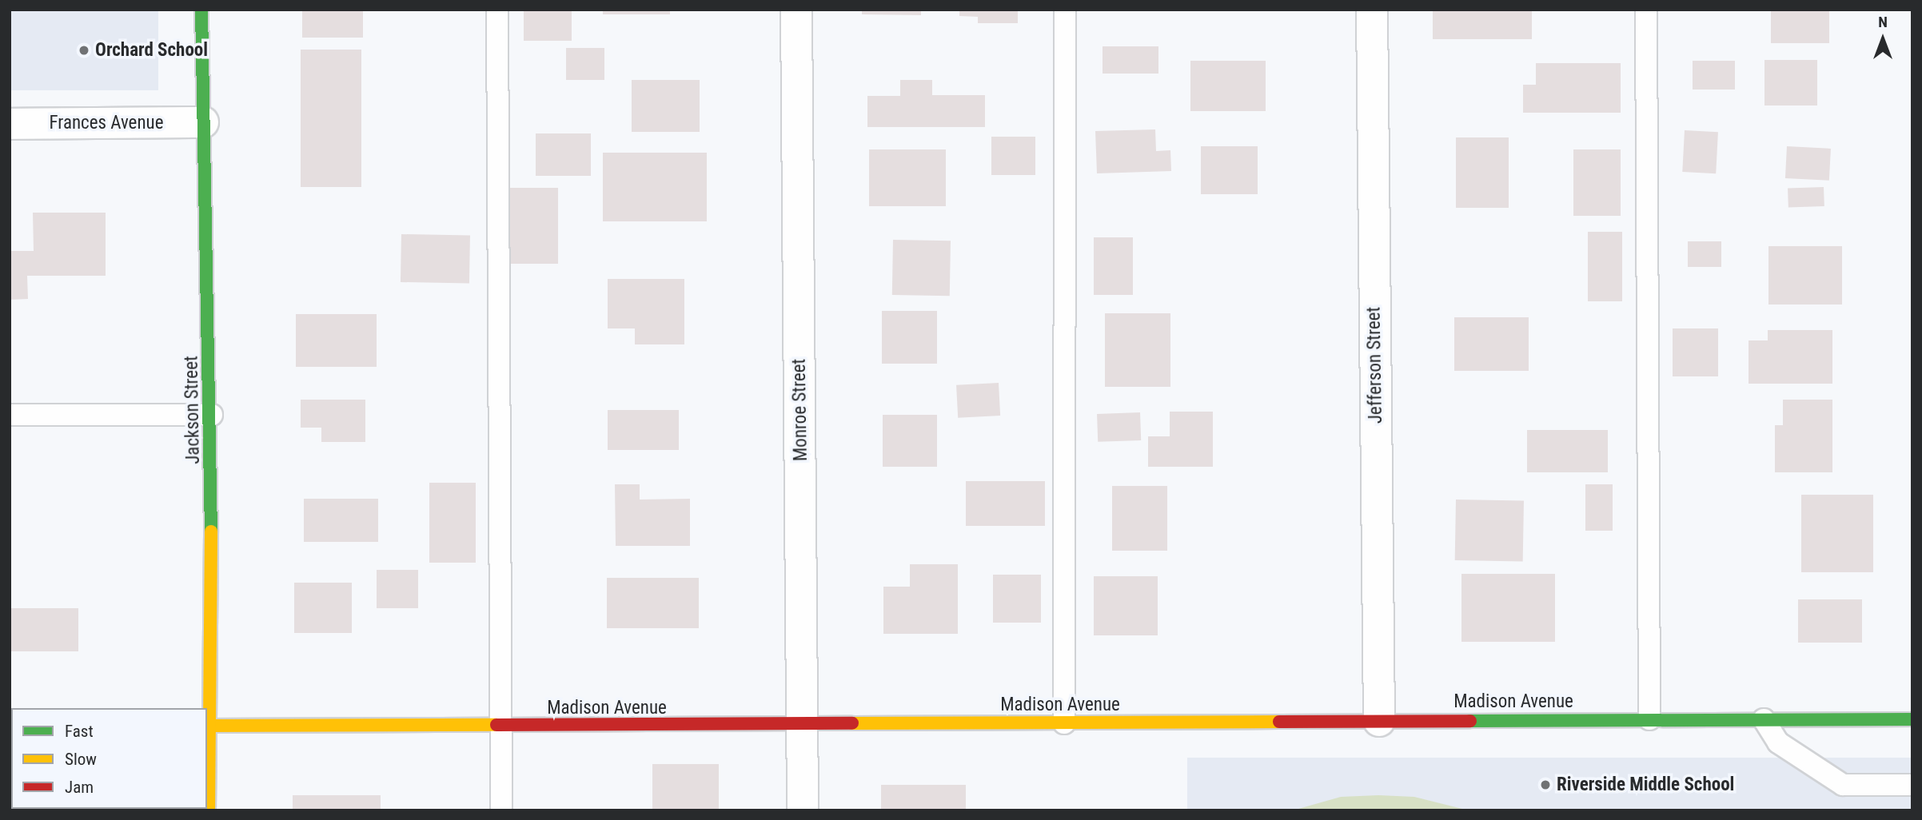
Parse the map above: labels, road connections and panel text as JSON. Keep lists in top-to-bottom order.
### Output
{
  "streets": {
    "street": [
      "Frances Avenue",
      "Jefferson Street",
      "Jackson Street",
      "Monroe Street",
      "Madison Avenue"
    ]
  },
  "crossings": [
    ["Frances Avenue", "Jackson Street"],
    ["Jefferson Street", "Madison Avenue"],
    ["Jackson Street", "Madison Avenue"],
    ["Monroe Street", "Madison Avenue"]
  ],
  "places": ["Orchard School", "Riverside Middle School"],
  "legend": ["Fast", "Slow", "Jam"],
  "north": "top"
}
